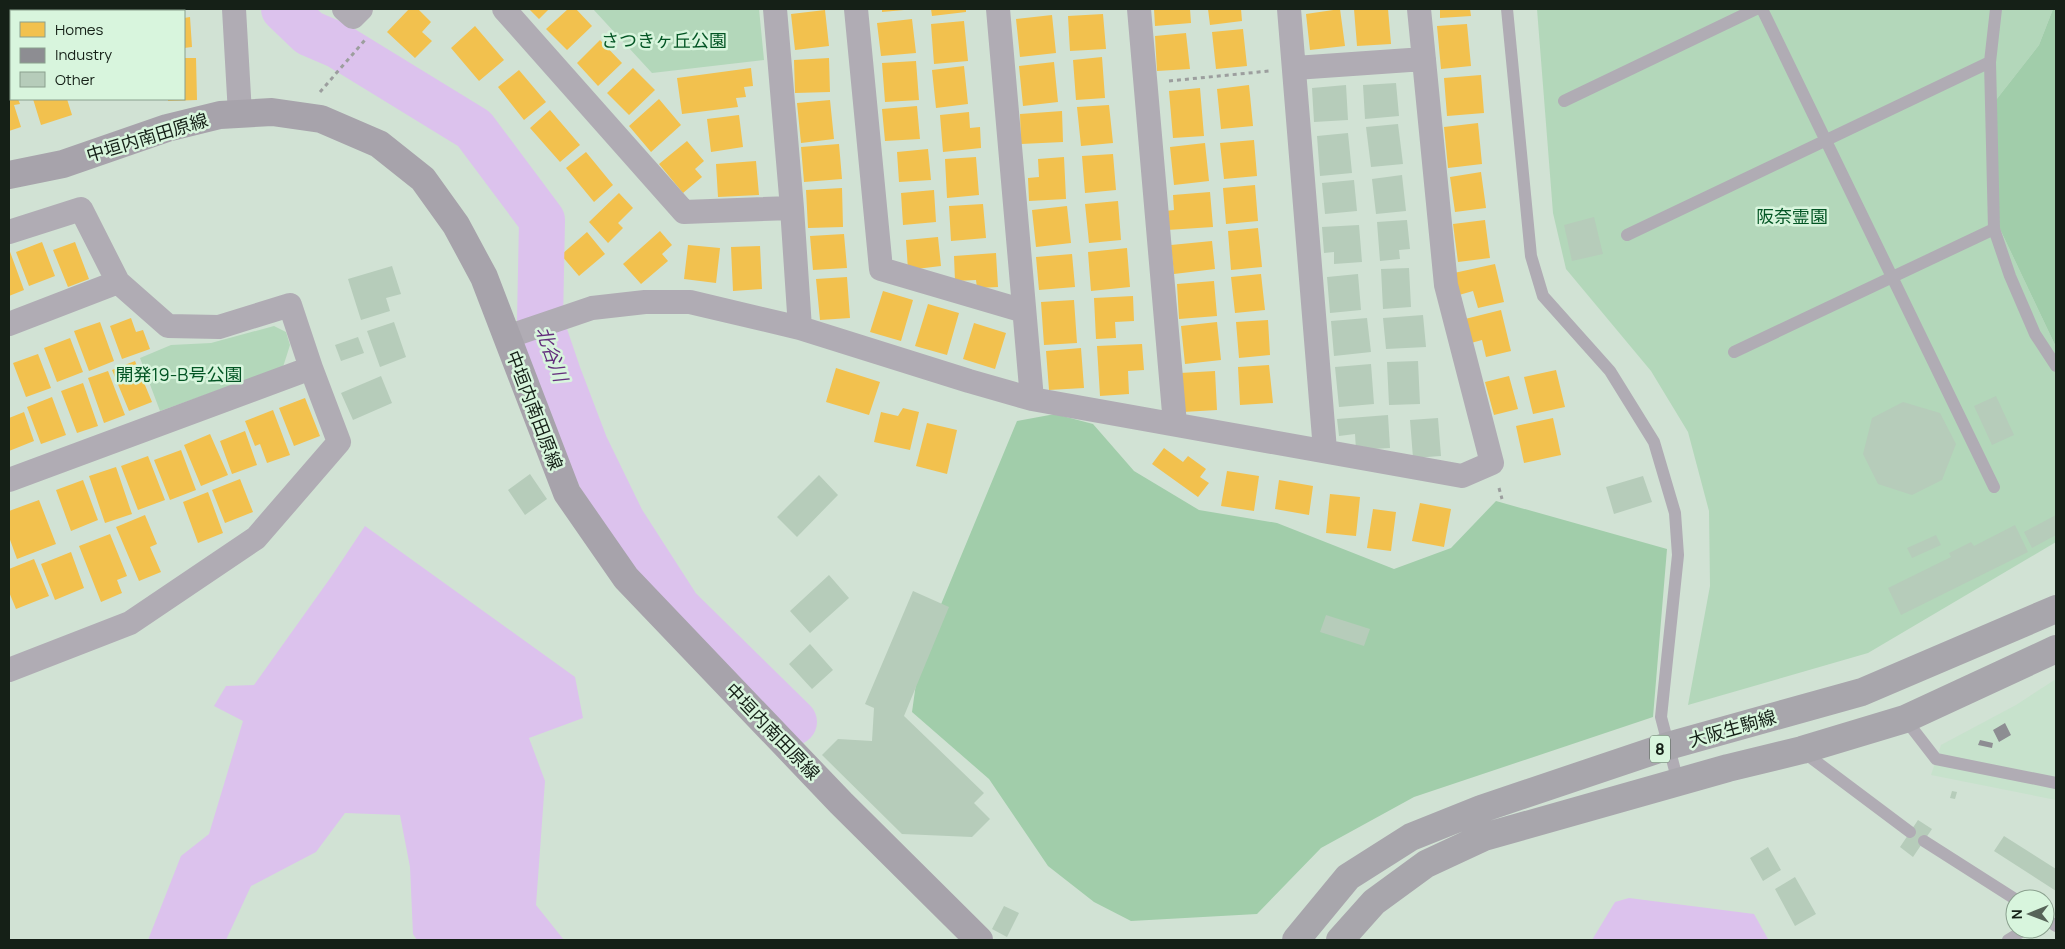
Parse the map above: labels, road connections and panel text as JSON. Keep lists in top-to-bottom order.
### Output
{
  "streets": {
    "main road": ["中垣内南田原線", "大阪生駒線", "8"]
  },
  "water": ["北谷川"],
  "parks": ["さつきヶ丘公園", "阪奈霊園", "開発19-B号公園"],
  "legend": ["Homes", "Industry", "Other"],
  "north": "left"
}
